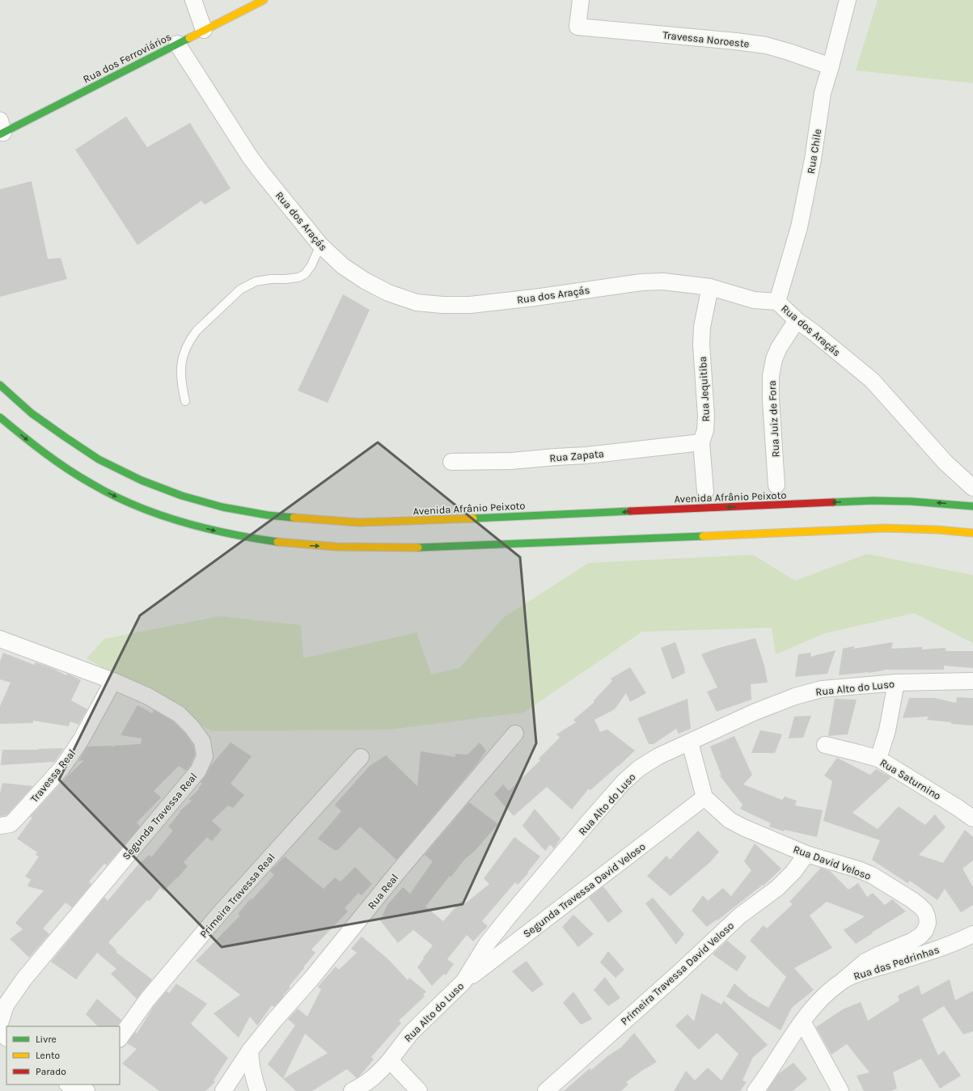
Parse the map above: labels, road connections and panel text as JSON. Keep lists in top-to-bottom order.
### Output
{
  "streets": {
    "main road": ["Rua dos Ferroviários", "Avenida Afrânio Peixoto"],
    "street": [
      "Travessa Noroeste",
      "Rua Chile",
      "Rua dos Araçás",
      "Rua Jequitiba",
      "Rua Juiz de Fora",
      "Rua Zapata",
      "Rua Alto do Luso",
      "Travessa Real",
      "Rua Saturnino",
      "Segunda Travessa Real",
      "Rua David Veloso",
      "Segunda Travessa David Veloso",
      "Rua Real",
      "Primeira Travessa Real",
      "Rua das Pedrinhas",
      "Primeira Travessa David Veloso"
    ]
  },
  "crossings": [
    ["Travessa Noroeste", "Rua Chile"],
    ["Rua dos Ferroviários", "Rua dos Araçás"],
    ["Rua Chile", "Rua dos Araçás"],
    ["Rua dos Araçás", "Rua Jequitiba"],
    ["Rua dos Araçás", "Rua Juiz de Fora"],
    ["Rua Jequitiba", "Rua Zapata"],
    ["Rua Alto do Luso", "Segunda Travessa David Veloso"],
    ["Travessa Real", "Segunda Travessa Real"],
    ["Rua David Veloso", "Segunda Travessa David Veloso"],
    ["Rua David Veloso", "Rua das Pedrinhas"],
    ["Rua David Veloso", "Primeira Travessa David Veloso"]
  ],
  "legend": ["Livre", "Lento", "Parado"]
}
